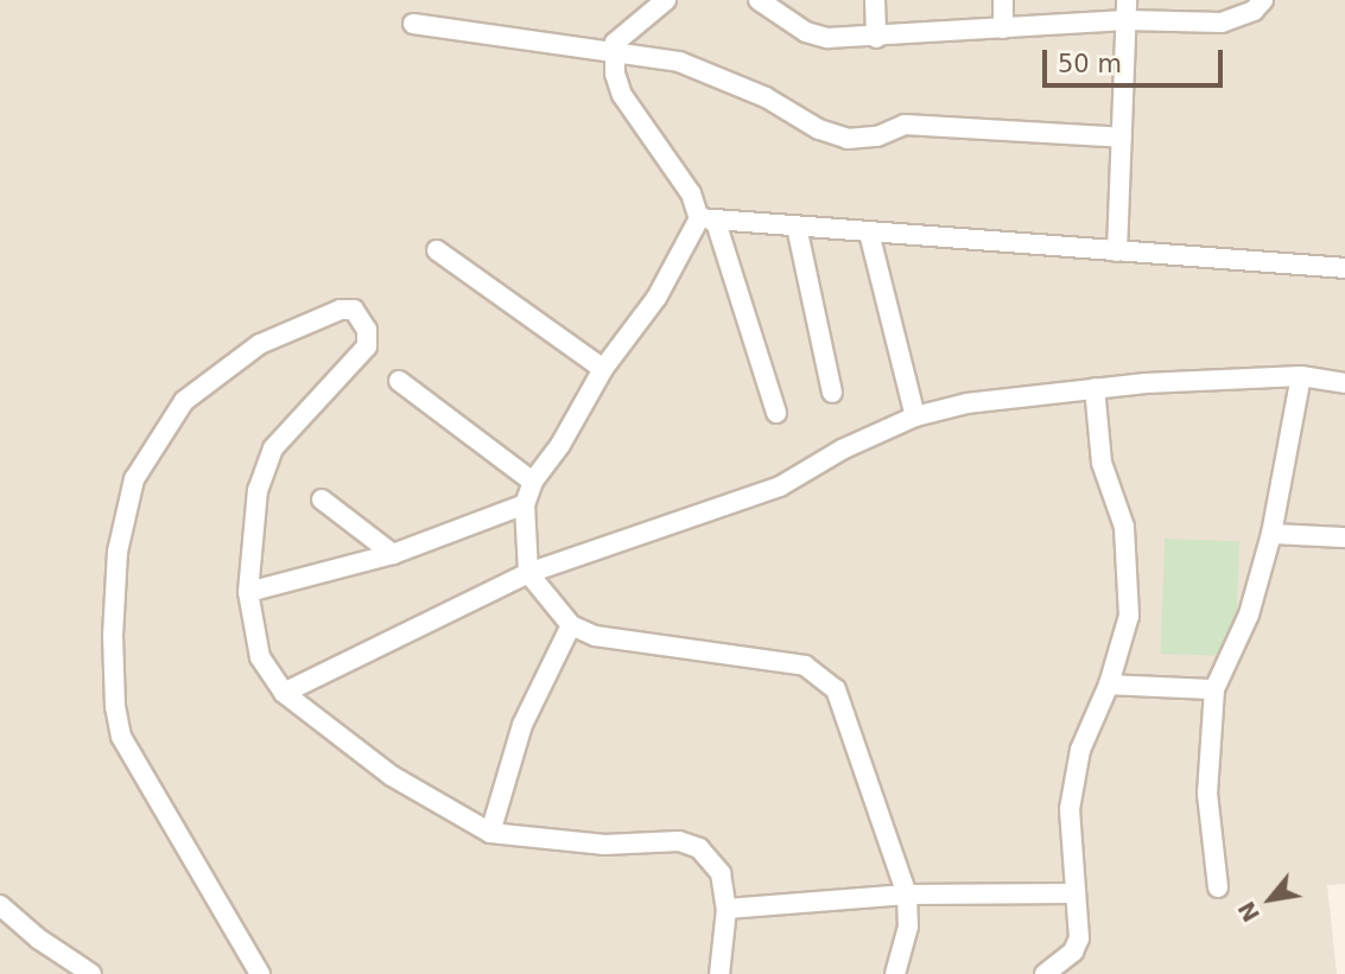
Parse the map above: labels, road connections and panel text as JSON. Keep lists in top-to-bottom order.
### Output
{
  "scale_bar": "50 m",
  "north": "bottom left"
}
